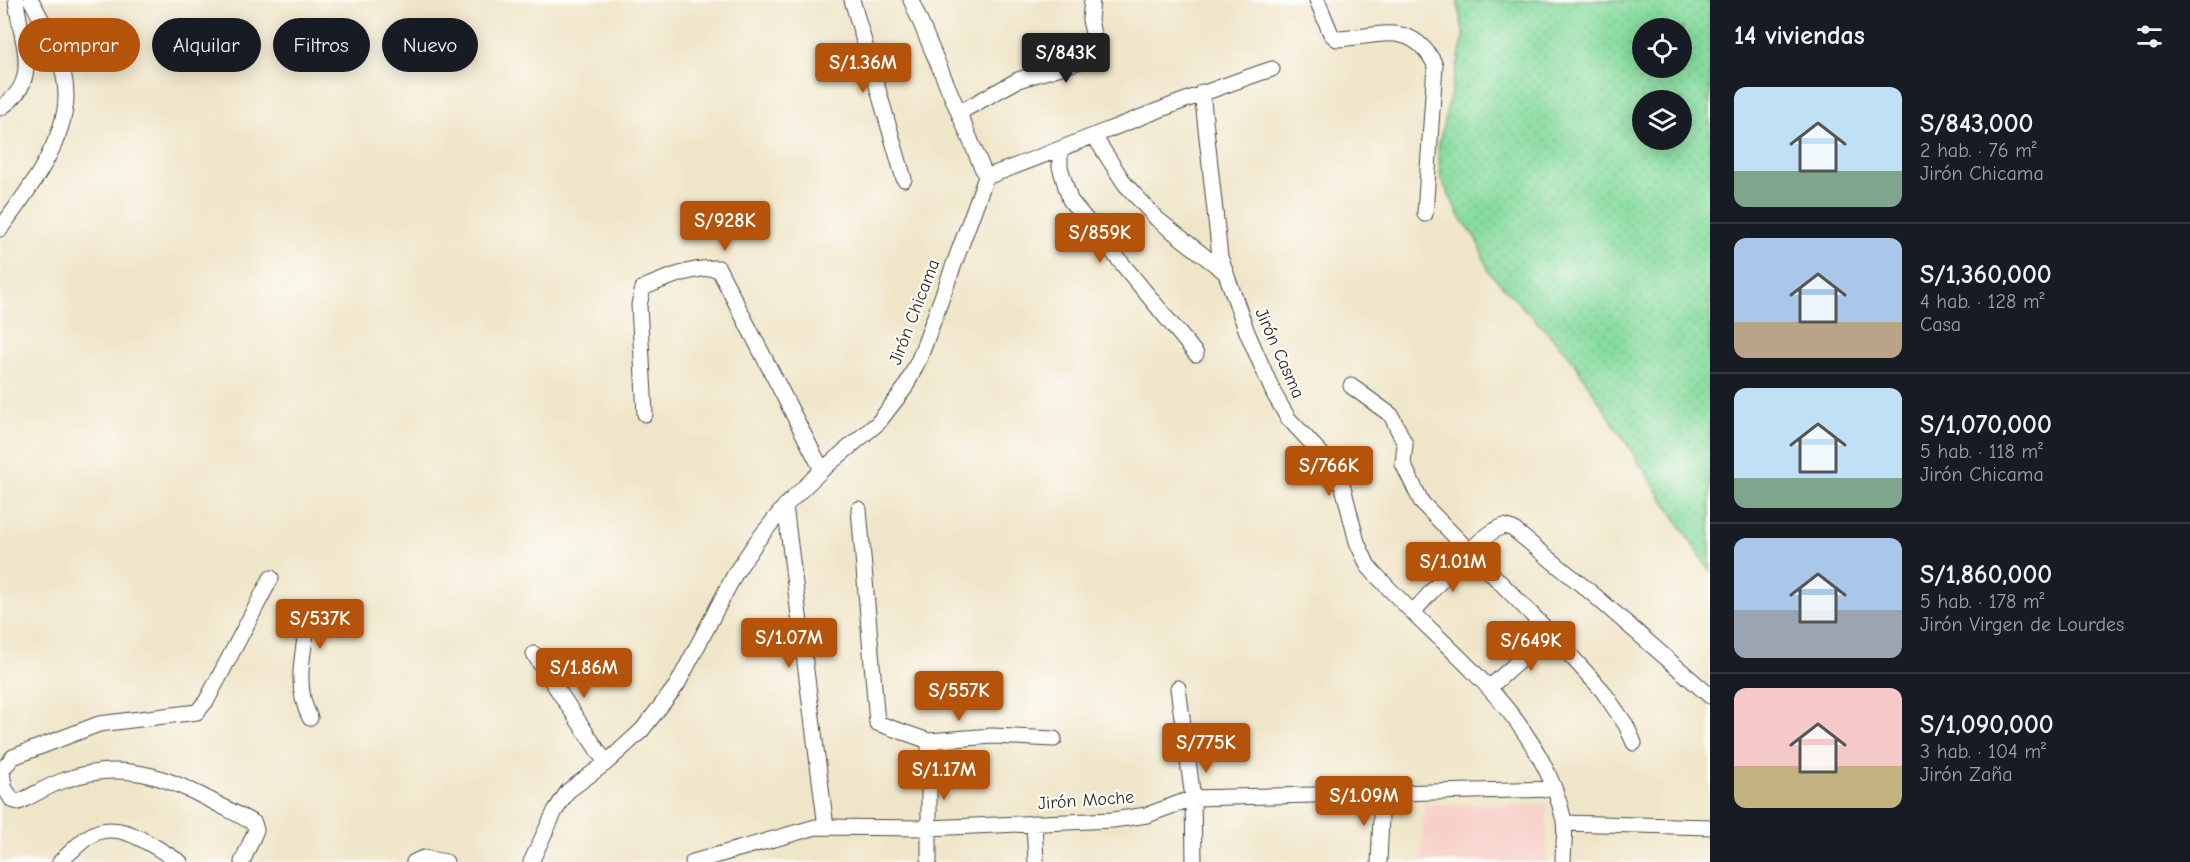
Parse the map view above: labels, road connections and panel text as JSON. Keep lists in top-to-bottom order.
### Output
{
  "streets": {
    "street": ["Jirón Chicama", "Jirón Casma", "Jirón Moche"]
  },
  "crossings": [
    ["Jirón Casma", "Jirón Moche"]
  ],
  "page": {
    "heading": "14 viviendas",
    "chip": [
      "Comprar",
      "Alquilar",
      "Filtros",
      "Nuevo"
    ],
    "price": [
      "S/843K",
      "S/1.36M",
      "S/928K",
      "S/859K",
      "S/766K",
      "S/1.01M",
      "S/537K",
      "S/1.07M",
      "S/649K",
      "S/1.86M",
      "S/557K",
      "S/775K",
      "S/1.17M",
      "S/1.09M"
    ],
    "list": [
      {
        "name": "S/843,000",
        "note": "2 hab. · 76 m² · Jirón Chicama"
      },
      {
        "name": "S/1,360,000",
        "note": "4 hab. · 128 m² · Casa"
      },
      {
        "name": "S/1,070,000",
        "note": "5 hab. · 118 m² · Jirón Chicama"
      },
      {
        "name": "S/1,860,000",
        "note": "5 hab. · 178 m² · Jirón Virgen de Lourdes"
      },
      {
        "name": "S/1,090,000",
        "note": "3 hab. · 104 m² · Jirón Zaña"
      }
    ]
  }
}
